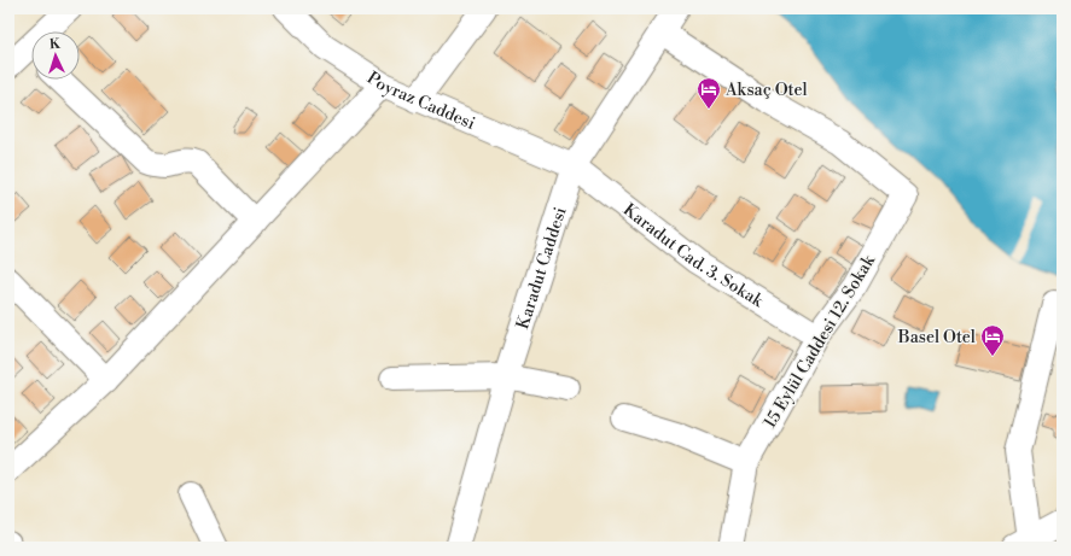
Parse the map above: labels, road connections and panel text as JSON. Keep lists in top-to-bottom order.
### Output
{
  "streets": {
    "street": [
      "Poyraz Caddesi",
      "Karadut Cad. 3. Sokak",
      "Karadut Caddesi",
      "15 Eylül Caddesi 12. Sokak"
    ]
  },
  "crossings": [
    ["Poyraz Caddesi", "Karadut Cad. 3. Sokak"],
    ["Poyraz Caddesi", "Karadut Caddesi"],
    ["Karadut Cad. 3. Sokak", "Karadut Caddesi"],
    ["Karadut Cad. 3. Sokak", "15 Eylül Caddesi 12. Sokak"],
    ["Karadut Caddesi", "15 Eylül Caddesi 12. Sokak"]
  ],
  "places": {
    "hotel": ["Aksaç Otel", "Basel Otel"]
  },
  "north": "top"
}
